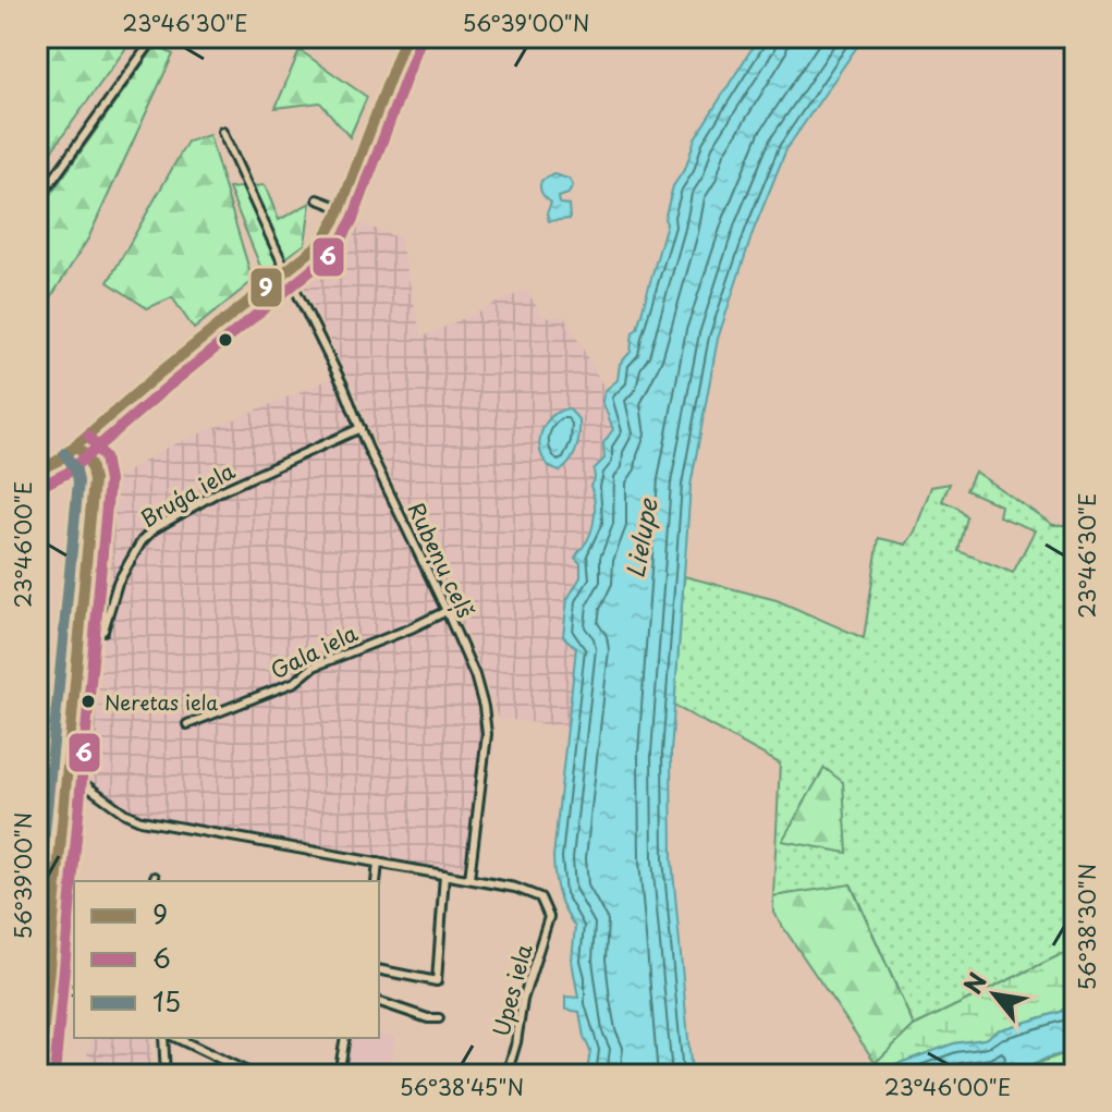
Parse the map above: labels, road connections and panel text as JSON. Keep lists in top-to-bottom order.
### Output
{
  "streets": {
    "street": [
      "Bruģa iela",
      "Rubeņu ceļš",
      "Gala iela",
      "Upes iela"
    ]
  },
  "crossings": [
    ["Bruģa iela", "Rubeņu ceļš"],
    ["Rubeņu ceļš", "Gala iela"],
    ["Rubeņu ceļš", "Upes iela"]
  ],
  "water": ["Lielupe"],
  "places": ["Neretas iela"],
  "lines": ["transit line 9", "transit line 6", "transit line 15"],
  "legend": ["9", "6", "15"],
  "north": "top left",
  "coordinates": [
    "23°46'30\"E",
    "56°39'00\"N",
    "23°46'00\"E",
    "56°38'30\"N",
    "56°38'45\"N"
  ]
}
